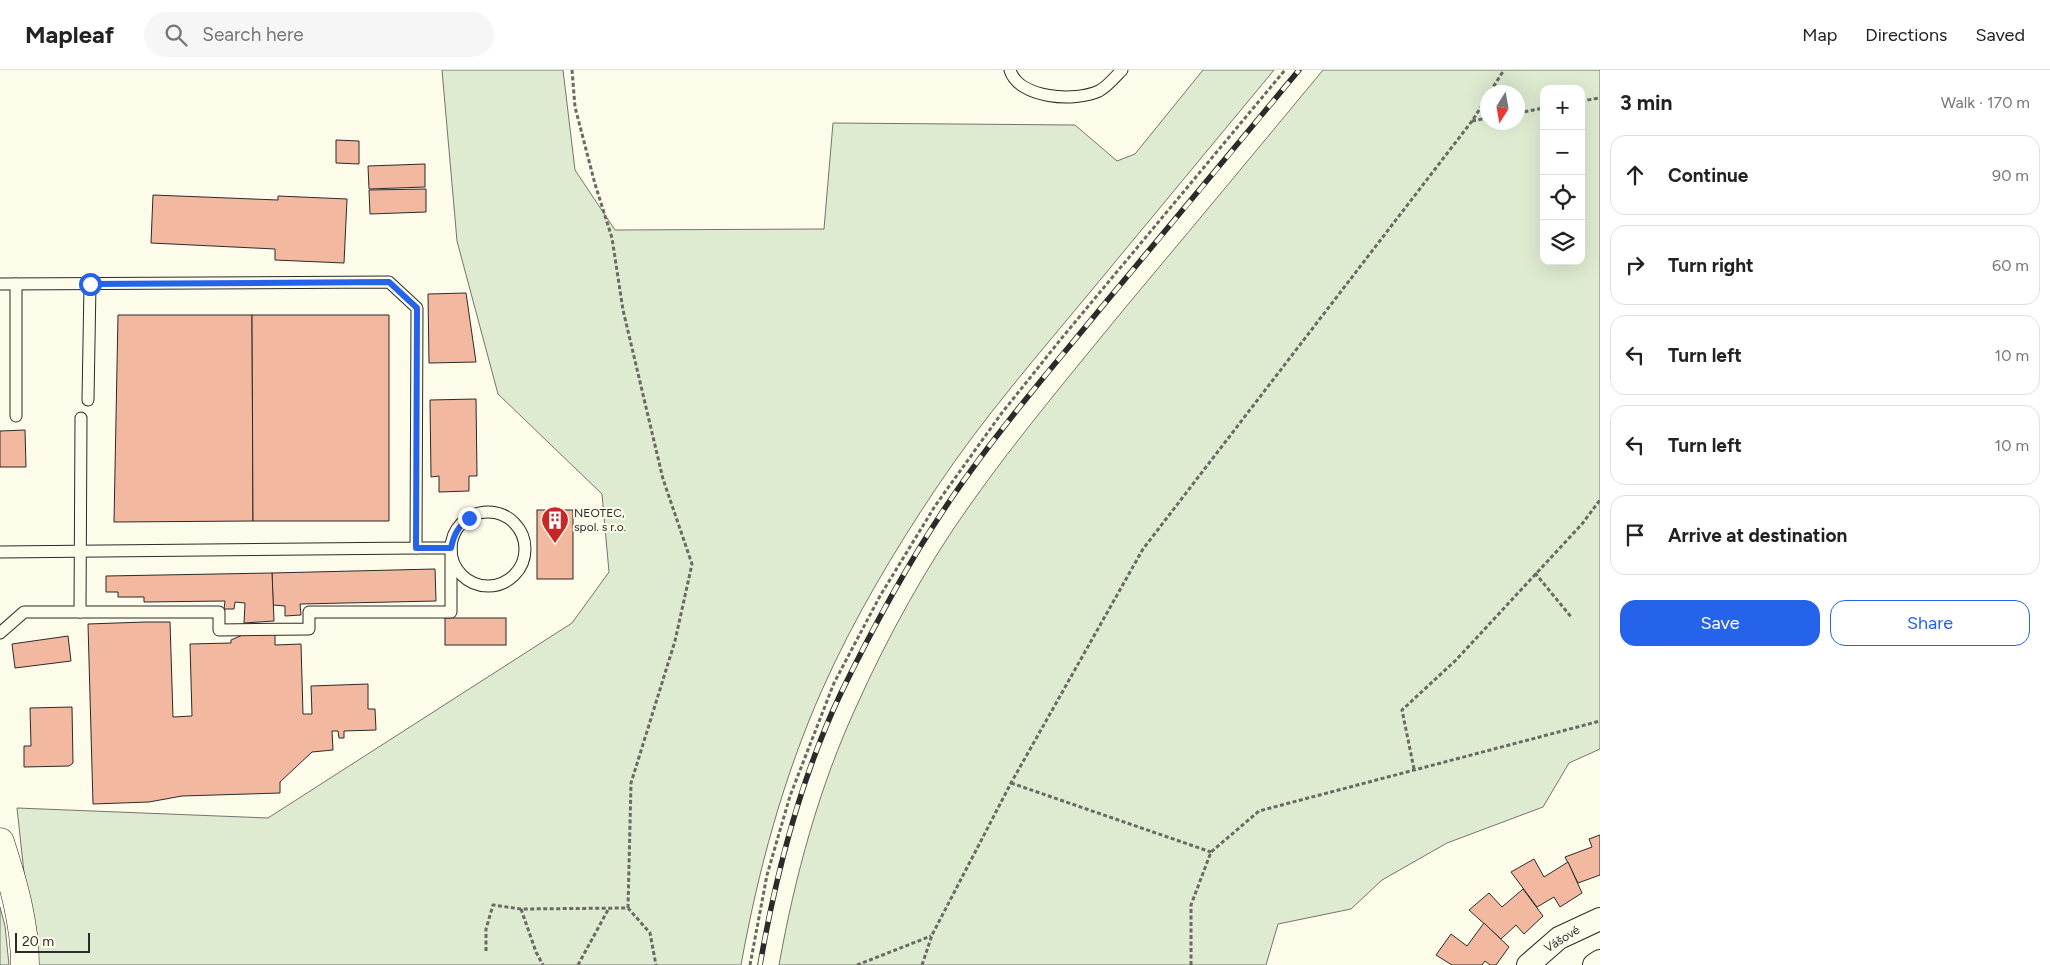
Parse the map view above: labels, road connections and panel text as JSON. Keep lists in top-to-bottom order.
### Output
{
  "streets": {
    "street": ["Vášové"]
  },
  "places": {
    "building": ["NEOTEC, spol. s r.o."]
  },
  "scale_bar": "20 m",
  "north": "bottom",
  "page": {
    "header": "Mapleaf",
    "search": "Search here",
    "nav": ["Map", "Directions", "Saved"],
    "heading": ["3 min", "Walk · 170 m"],
    "map_buttons": ["+", "−"],
    "list": [
      ["Continue", "90 m"],
      ["Turn right", "60 m"],
      ["Turn left", "10 m"],
      ["Turn left", "10 m"],
      "Arrive at destination"
    ],
    "buttons": ["Save", "Share"],
    "scale": "20 m"
  }
}
